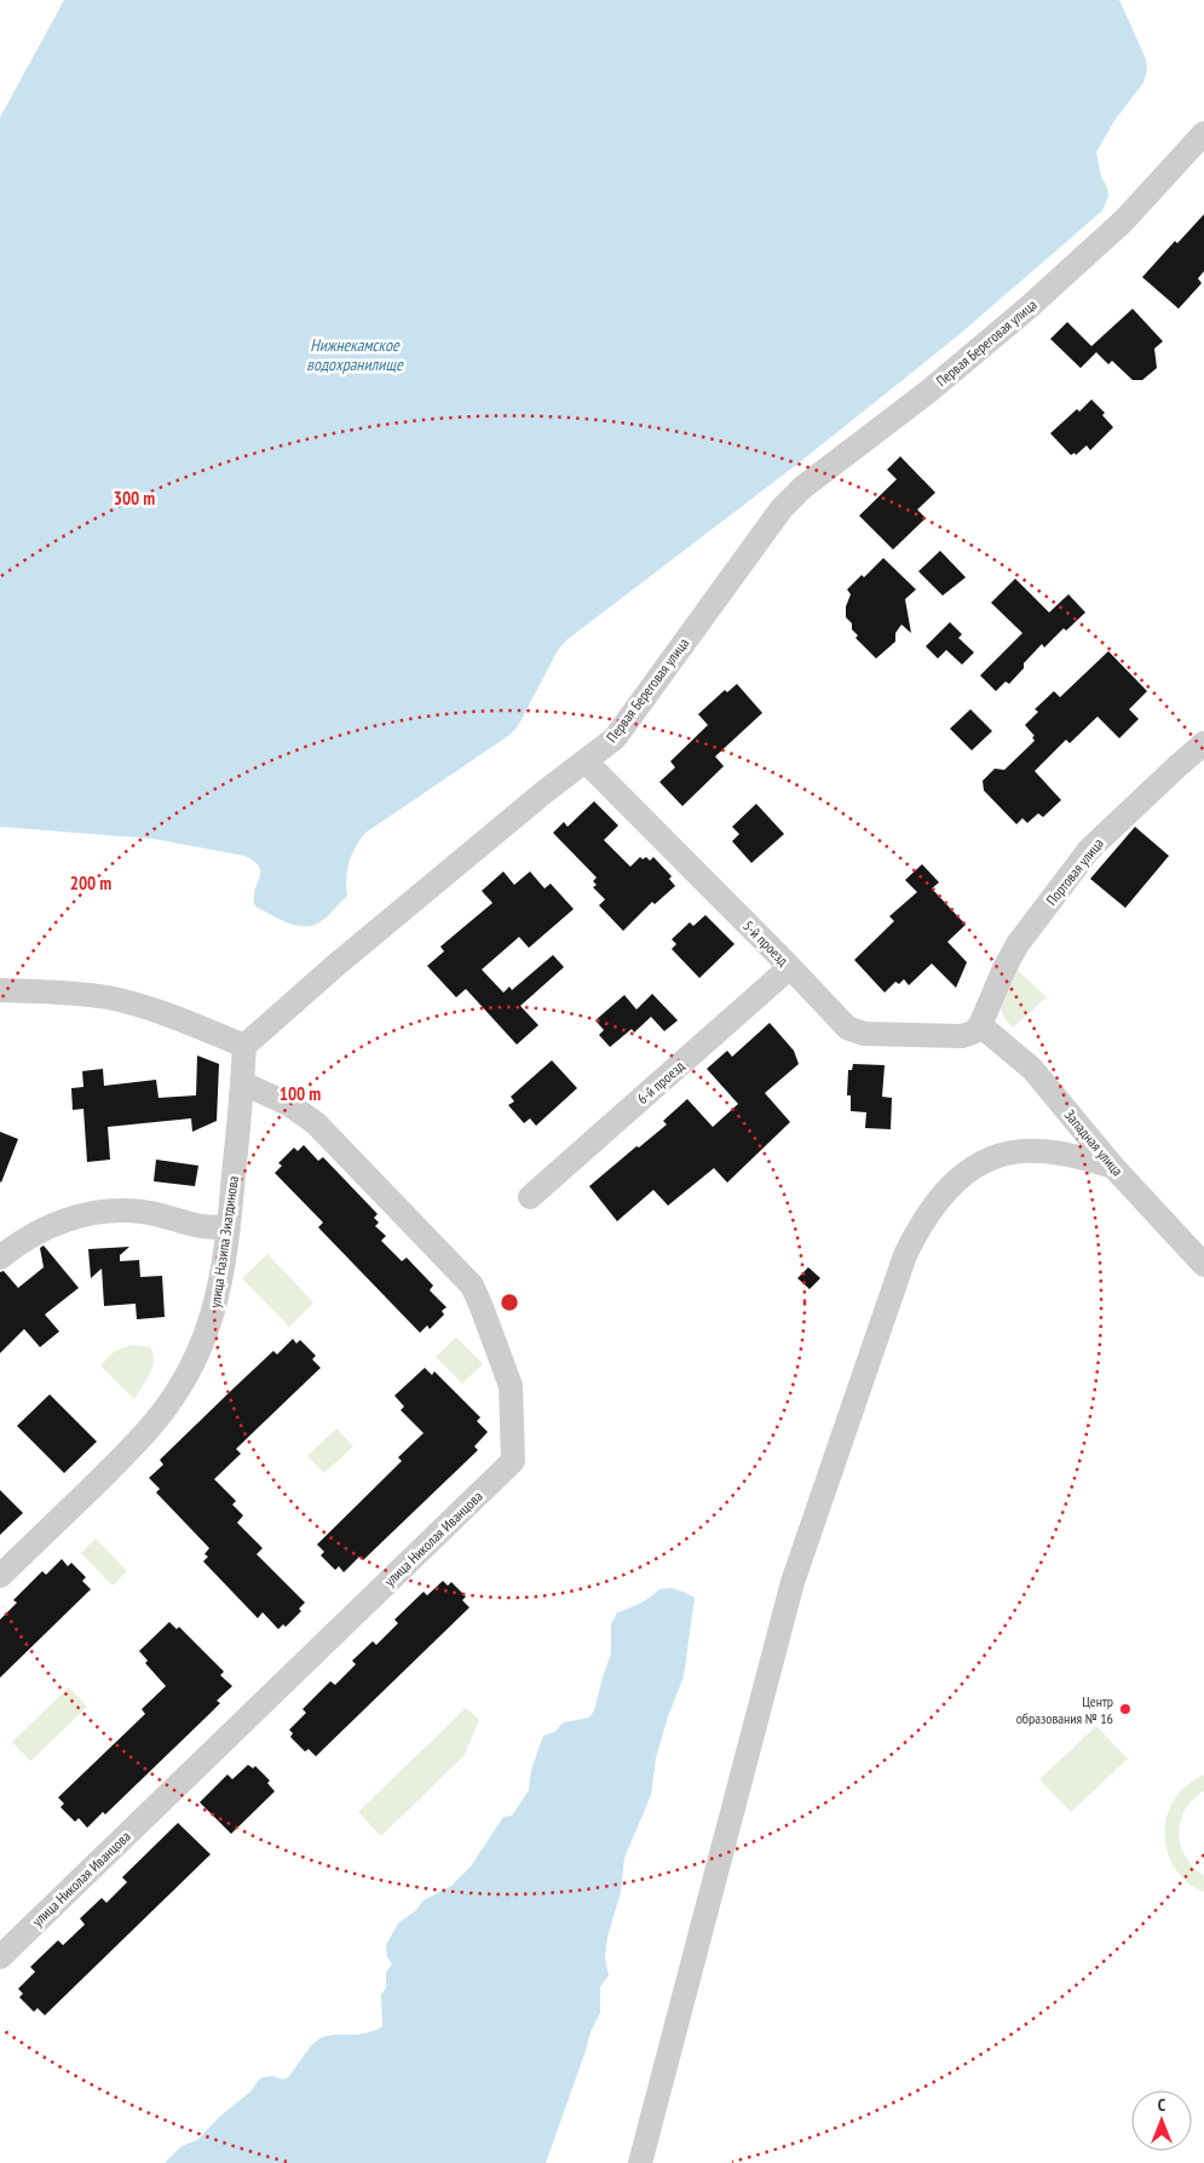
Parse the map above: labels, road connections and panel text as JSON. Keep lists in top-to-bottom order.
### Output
{
  "streets": {
    "street": [
      "Первая Береговая улица",
      "Портовая улица",
      "5-й проезд",
      "6-й проезд",
      "Западная улица",
      "улица Назипа Зиатдинова",
      "улица Николая Иванцова"
    ]
  },
  "crossings": [
    ["Первая Береговая улица", "5-й проезд"],
    ["Первая Береговая улица", "улица Назипа Зиатдинова"],
    ["Портовая улица", "5-й проезд"],
    ["Портовая улица", "Западная улица"],
    ["5-й проезд", "6-й проезд"],
    ["5-й проезд", "Западная улица"],
    ["улица Назипа Зиатдинова", "улица Николая Иванцова"]
  ],
  "water": ["Нижнекамское водохранилище"],
  "places": ["Центр образования № 16"],
  "north": "top",
  "rings": ["300 m", "200 m", "100 m"]
}
